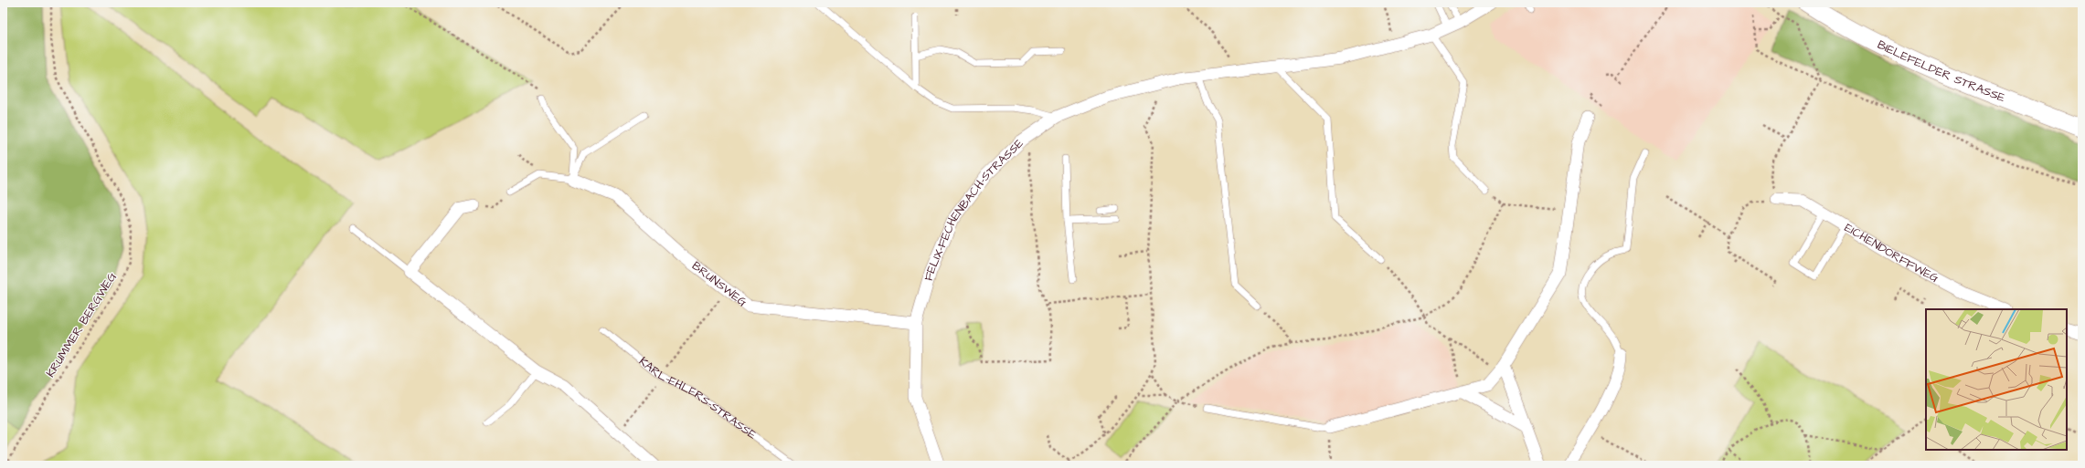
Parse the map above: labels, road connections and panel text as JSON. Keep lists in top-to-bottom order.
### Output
{
  "streets": {
    "main road": ["BIELEFELDER STRASSE"],
    "street": ["FELIX-FECHENBACH-STRASSE", "EICHENDORFFWEG", "BRUNSWEG"],
    "lane": ["KARL-EHLERS-STRASSE"],
    "path": ["KRUMMER BERGWEG"]
  },
  "crossings": [
    ["FELIX-FECHENBACH-STRASSE", "BRUNSWEG"]
  ]
}
